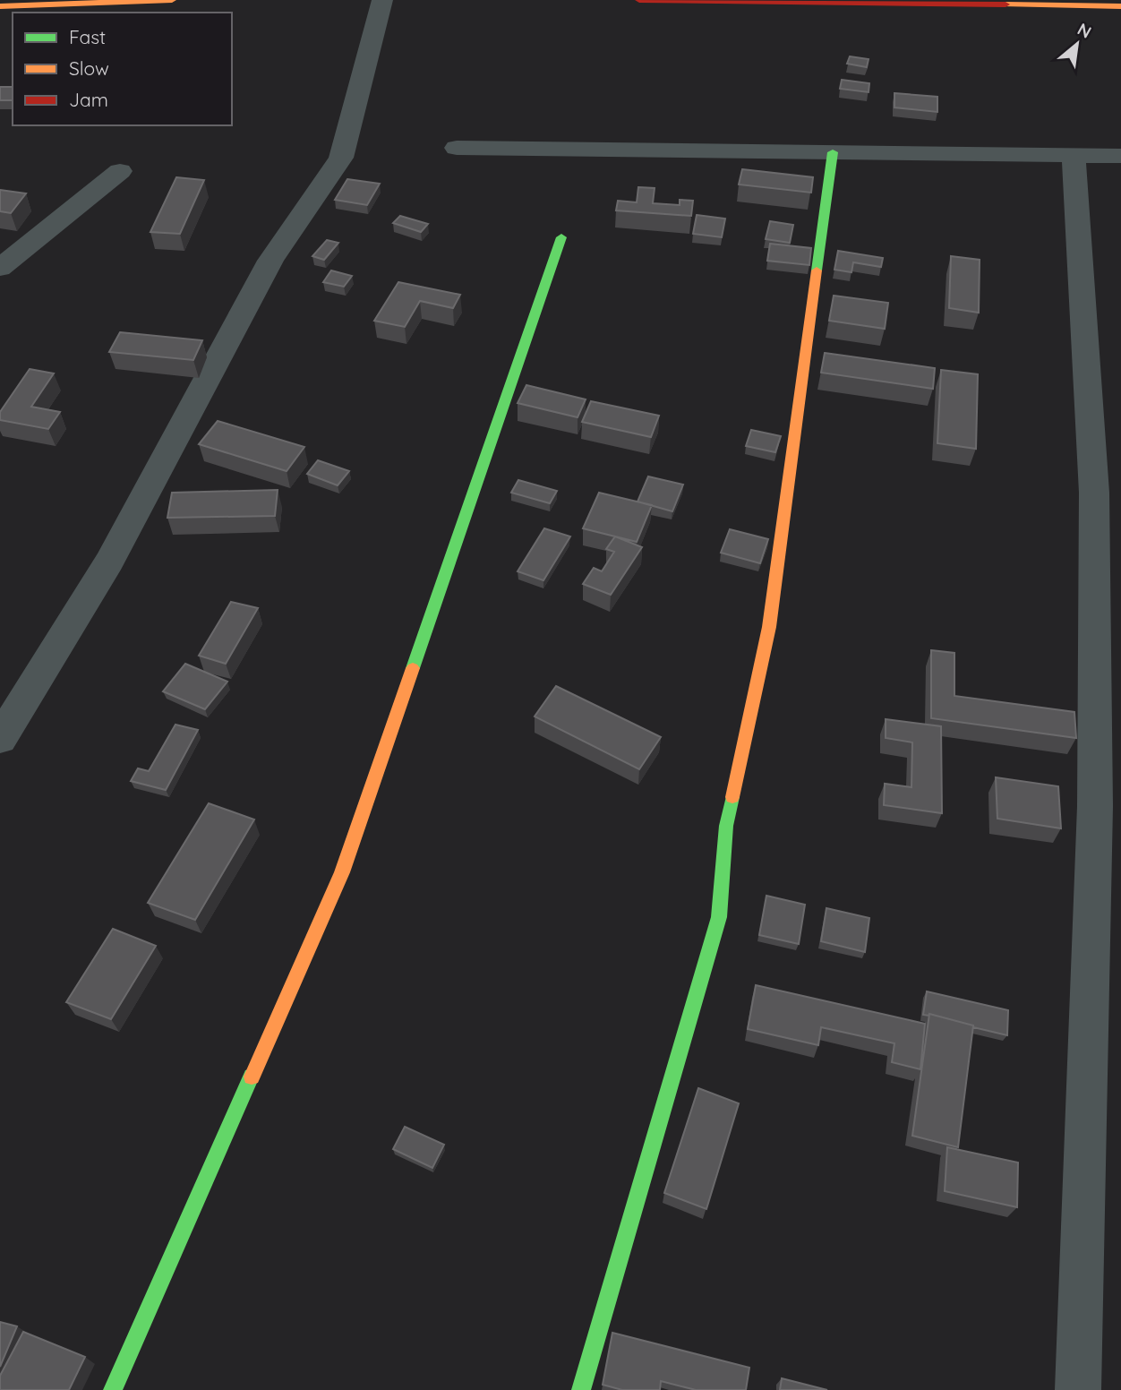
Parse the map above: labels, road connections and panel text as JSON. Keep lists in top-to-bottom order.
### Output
{
  "legend": ["Fast", "Slow", "Jam"],
  "north": "top right"
}
